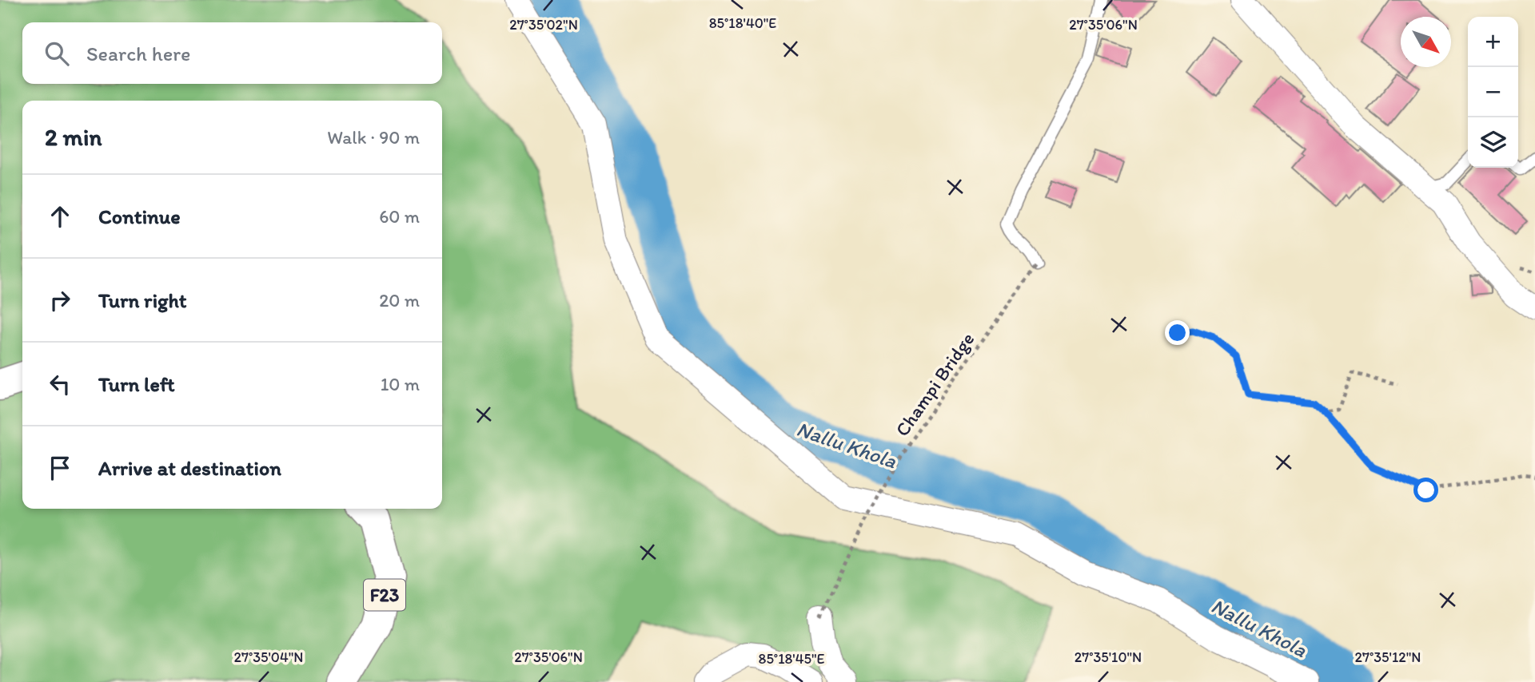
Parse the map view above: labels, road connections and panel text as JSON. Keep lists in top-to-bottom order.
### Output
{
  "streets": {
    "main road": ["F23"],
    "path": ["Champi Bridge"]
  },
  "water": ["Nallu Khola"],
  "north": "bottom right",
  "page": {
    "map_buttons": ["+", "−"],
    "search": "Search here",
    "heading": ["2 min", "Walk · 90 m"],
    "list": [
      ["Continue", "60 m"],
      ["Turn right", "20 m"],
      ["Turn left", "10 m"],
      "Arrive at destination"
    ]
  },
  "coordinates": [
    "85°18'40\"E",
    "27°35'02\"N",
    "27°35'06\"N",
    "27°35'04\"N",
    "27°35'10\"N",
    "27°35'12\"N",
    "85°18'45\"E"
  ]
}
